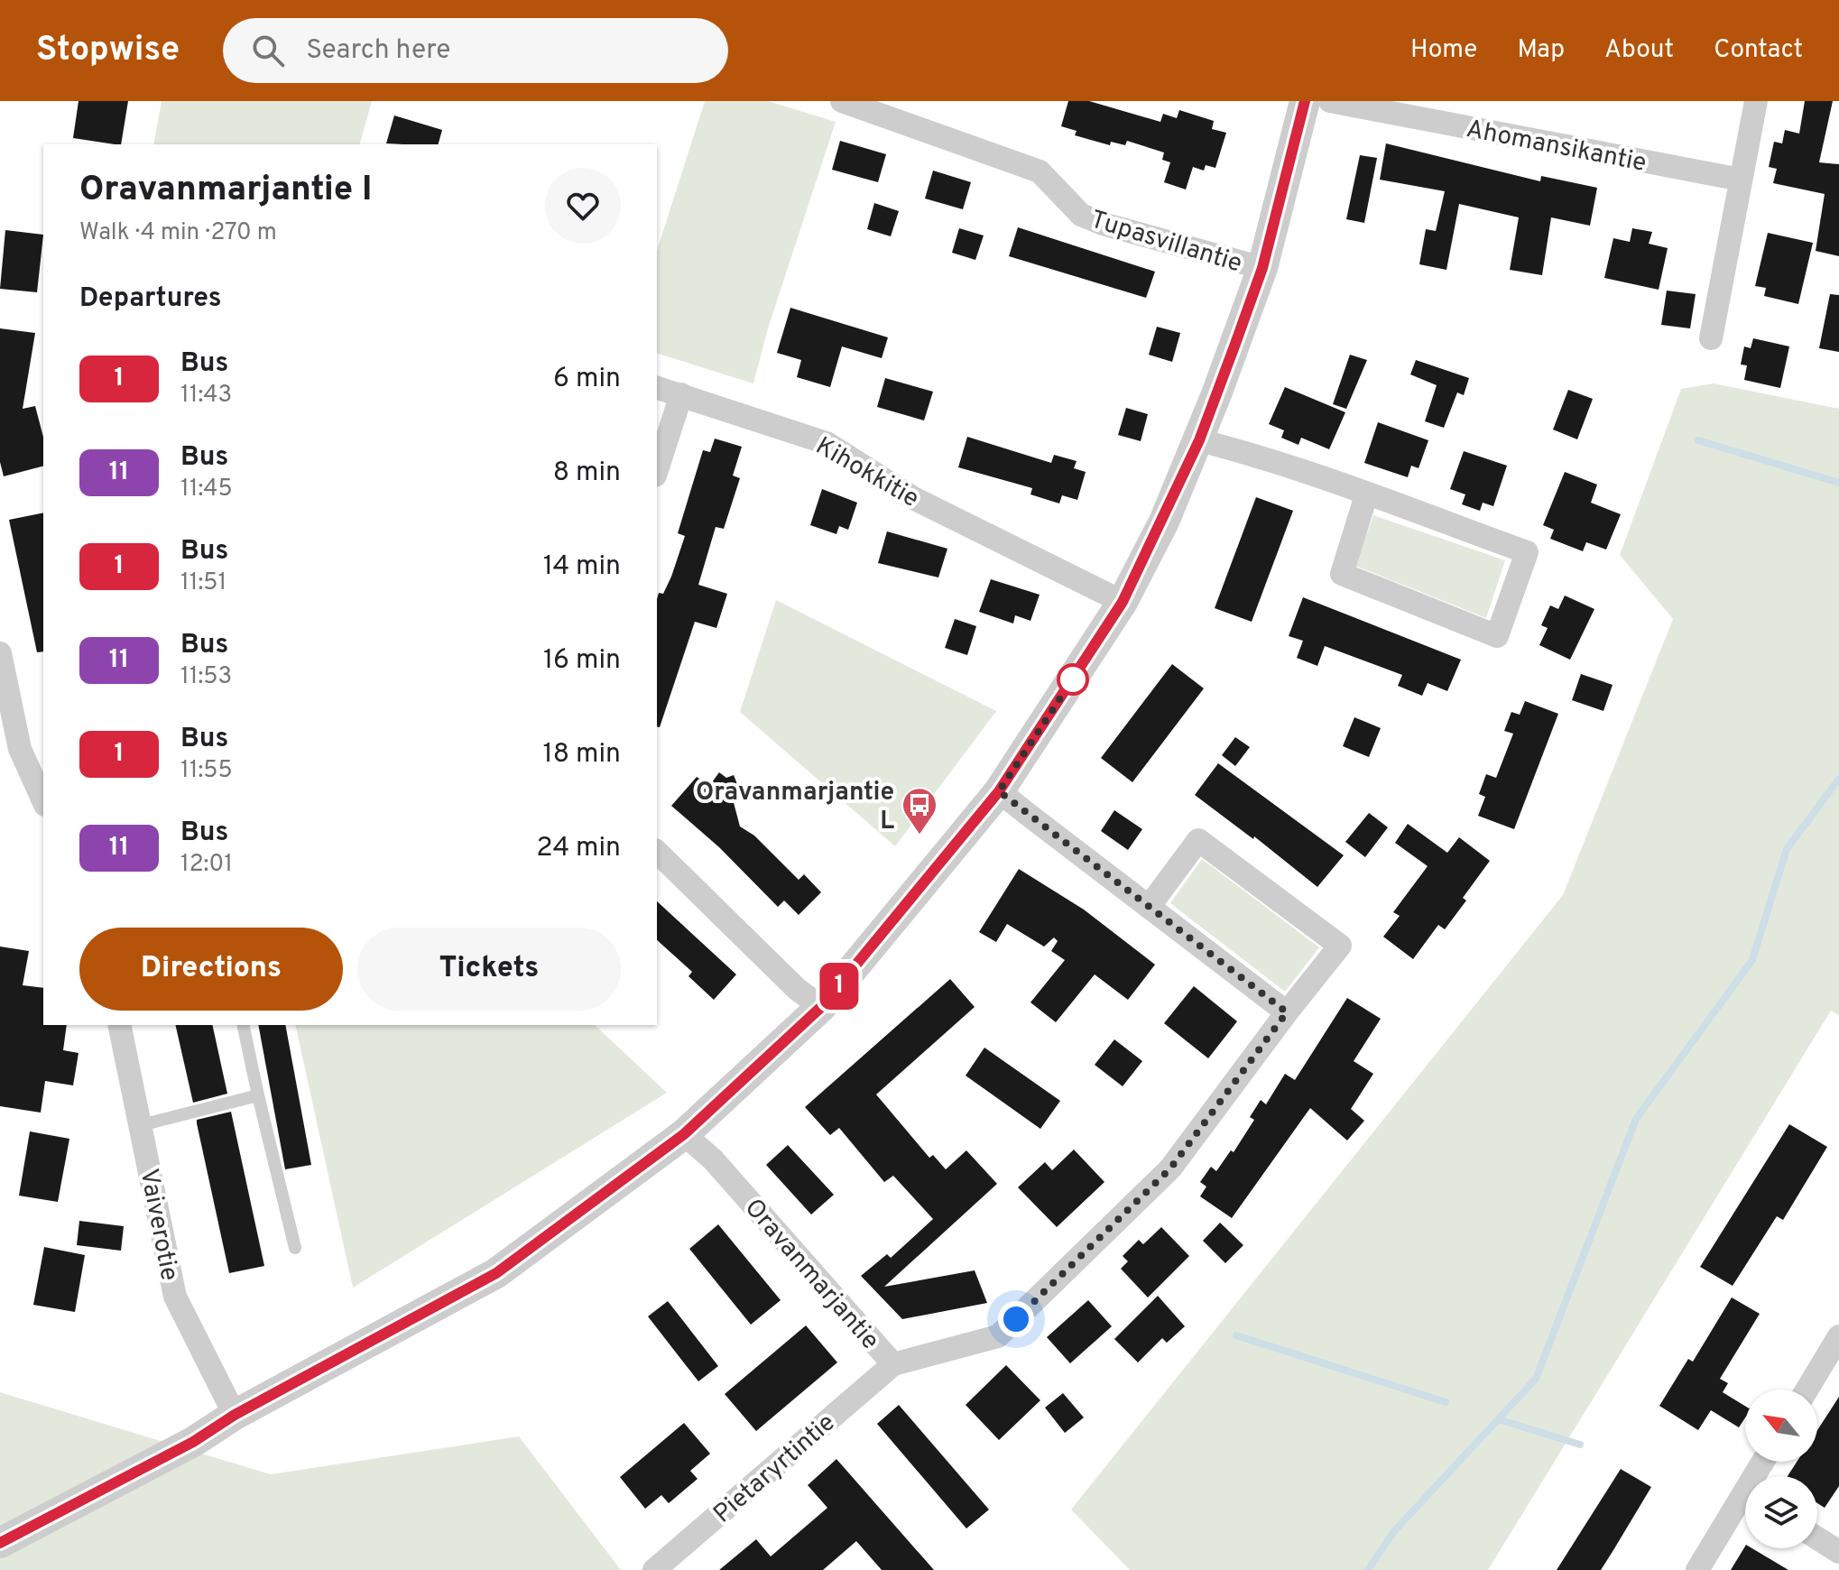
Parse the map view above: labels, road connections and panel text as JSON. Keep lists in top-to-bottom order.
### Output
{
  "streets": {
    "street": [
      "Ahomansikantie",
      "Tupasvillantie",
      "Kihokkitie",
      "Vaiverotie",
      "Oravanmarjantie",
      "Pietaryrtintie"
    ]
  },
  "crossings": [
    ["Oravanmarjantie", "Pietaryrtintie"]
  ],
  "places": {
    "bus stop": ["Oravanmarjantie L"]
  },
  "lines": ["bus line 1"],
  "north": "top left",
  "page": {
    "header": "Stopwise",
    "search": "Search here",
    "nav": [
      "Home",
      "Map",
      "About",
      "Contact"
    ],
    "on_map": "1",
    "heading": [
      ["Oravanmarjantie I", "Walk · 4 min · 270 m"],
      "Departures"
    ],
    "list": [
      {
        "mark": "1",
        "name": "Bus",
        "note": "11:43",
        "value": "6 min"
      },
      {
        "mark": "11",
        "name": "Bus",
        "note": "11:45",
        "value": "8 min"
      },
      {
        "mark": "1",
        "name": "Bus",
        "note": "11:51",
        "value": "14 min"
      },
      {
        "mark": "11",
        "name": "Bus",
        "note": "11:53",
        "value": "16 min"
      },
      {
        "mark": "1",
        "name": "Bus",
        "note": "11:55",
        "value": "18 min"
      },
      {
        "mark": "11",
        "name": "Bus",
        "note": "12:01",
        "value": "24 min"
      }
    ],
    "buttons": ["Directions", "Tickets"]
  }
}
